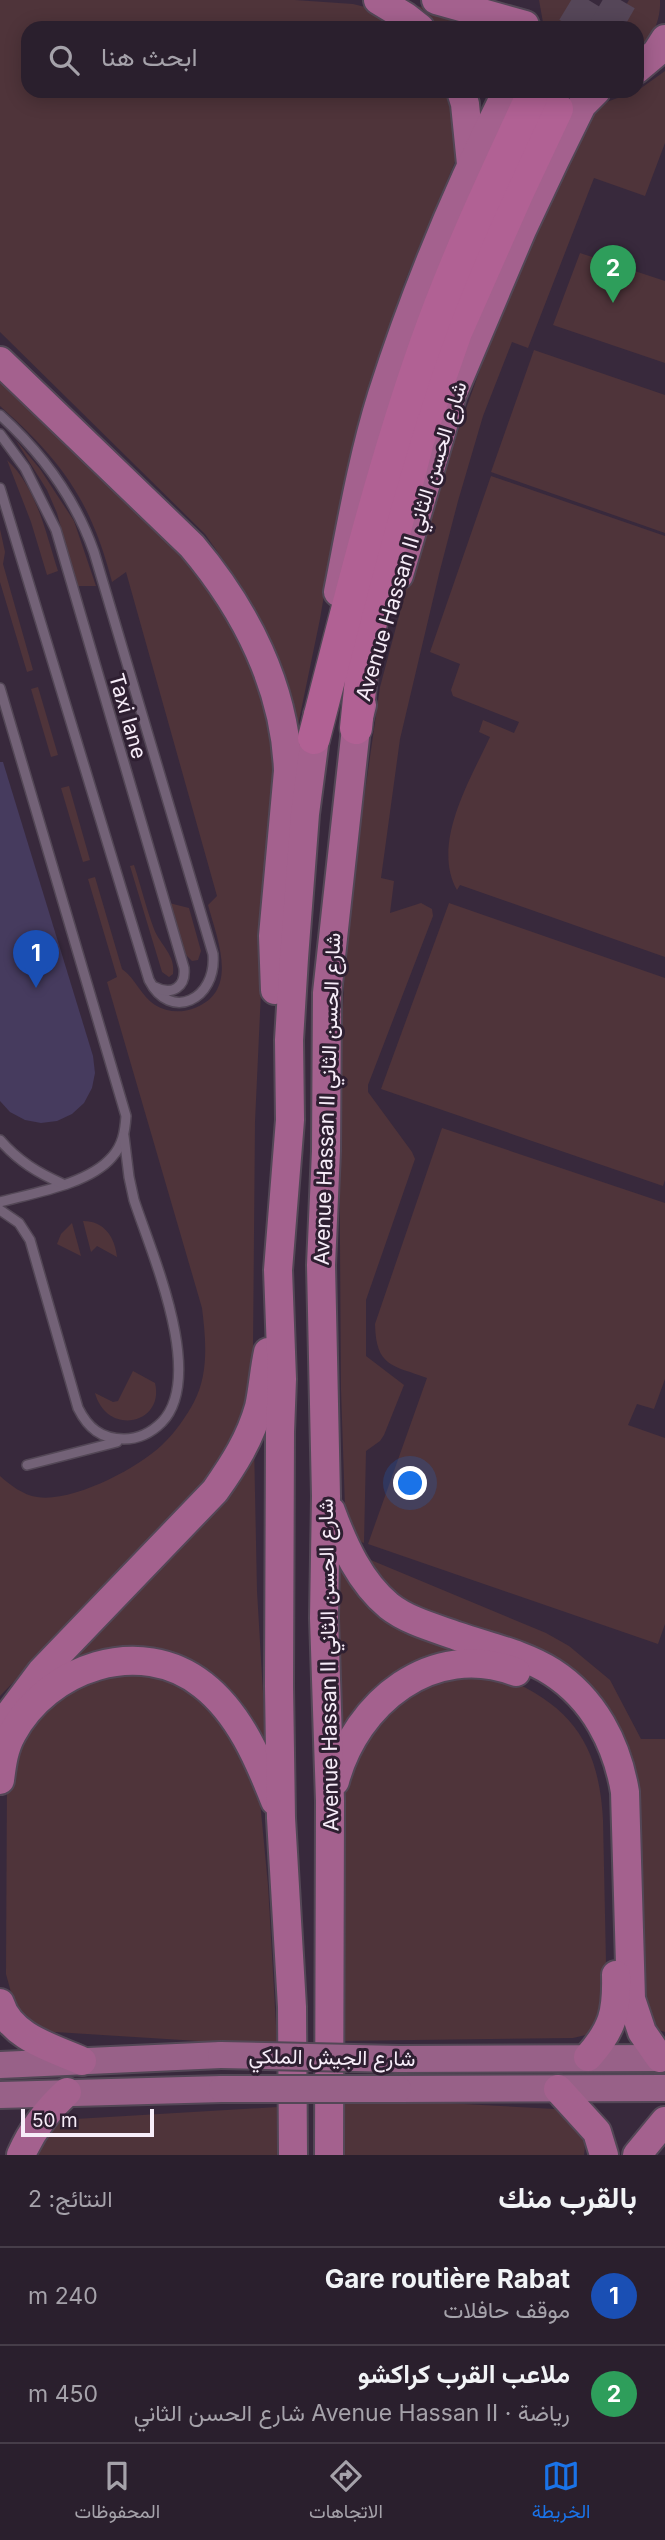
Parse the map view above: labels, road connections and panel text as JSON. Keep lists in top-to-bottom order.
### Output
{
  "streets": {
    "highway": ["Avenue Hassan II شارع الحسن الثاني"],
    "main road": ["شارع الجيش الملكي"],
    "lane": ["Taxi lane"]
  },
  "scale_bar": "50 m",
  "page": {
    "search": "ابحث هنا",
    "pins": ["2", "1"],
    "scale": "50 m",
    "heading": ["بالقرب منك", "النتائج: 2"],
    "list": [
      {
        "mark": "1",
        "name": "Gare routière Rabat",
        "note": "موقف حافلات",
        "value": "240 m"
      },
      {
        "mark": "2",
        "name": "ملاعب القرب كراكشو",
        "note": "رياضة · Avenue Hassan II شارع الحسن الثاني",
        "value": "450 m"
      }
    ],
    "nav": ["الخريطة", "الاتجاهات", "المحفوظات"]
  }
}
